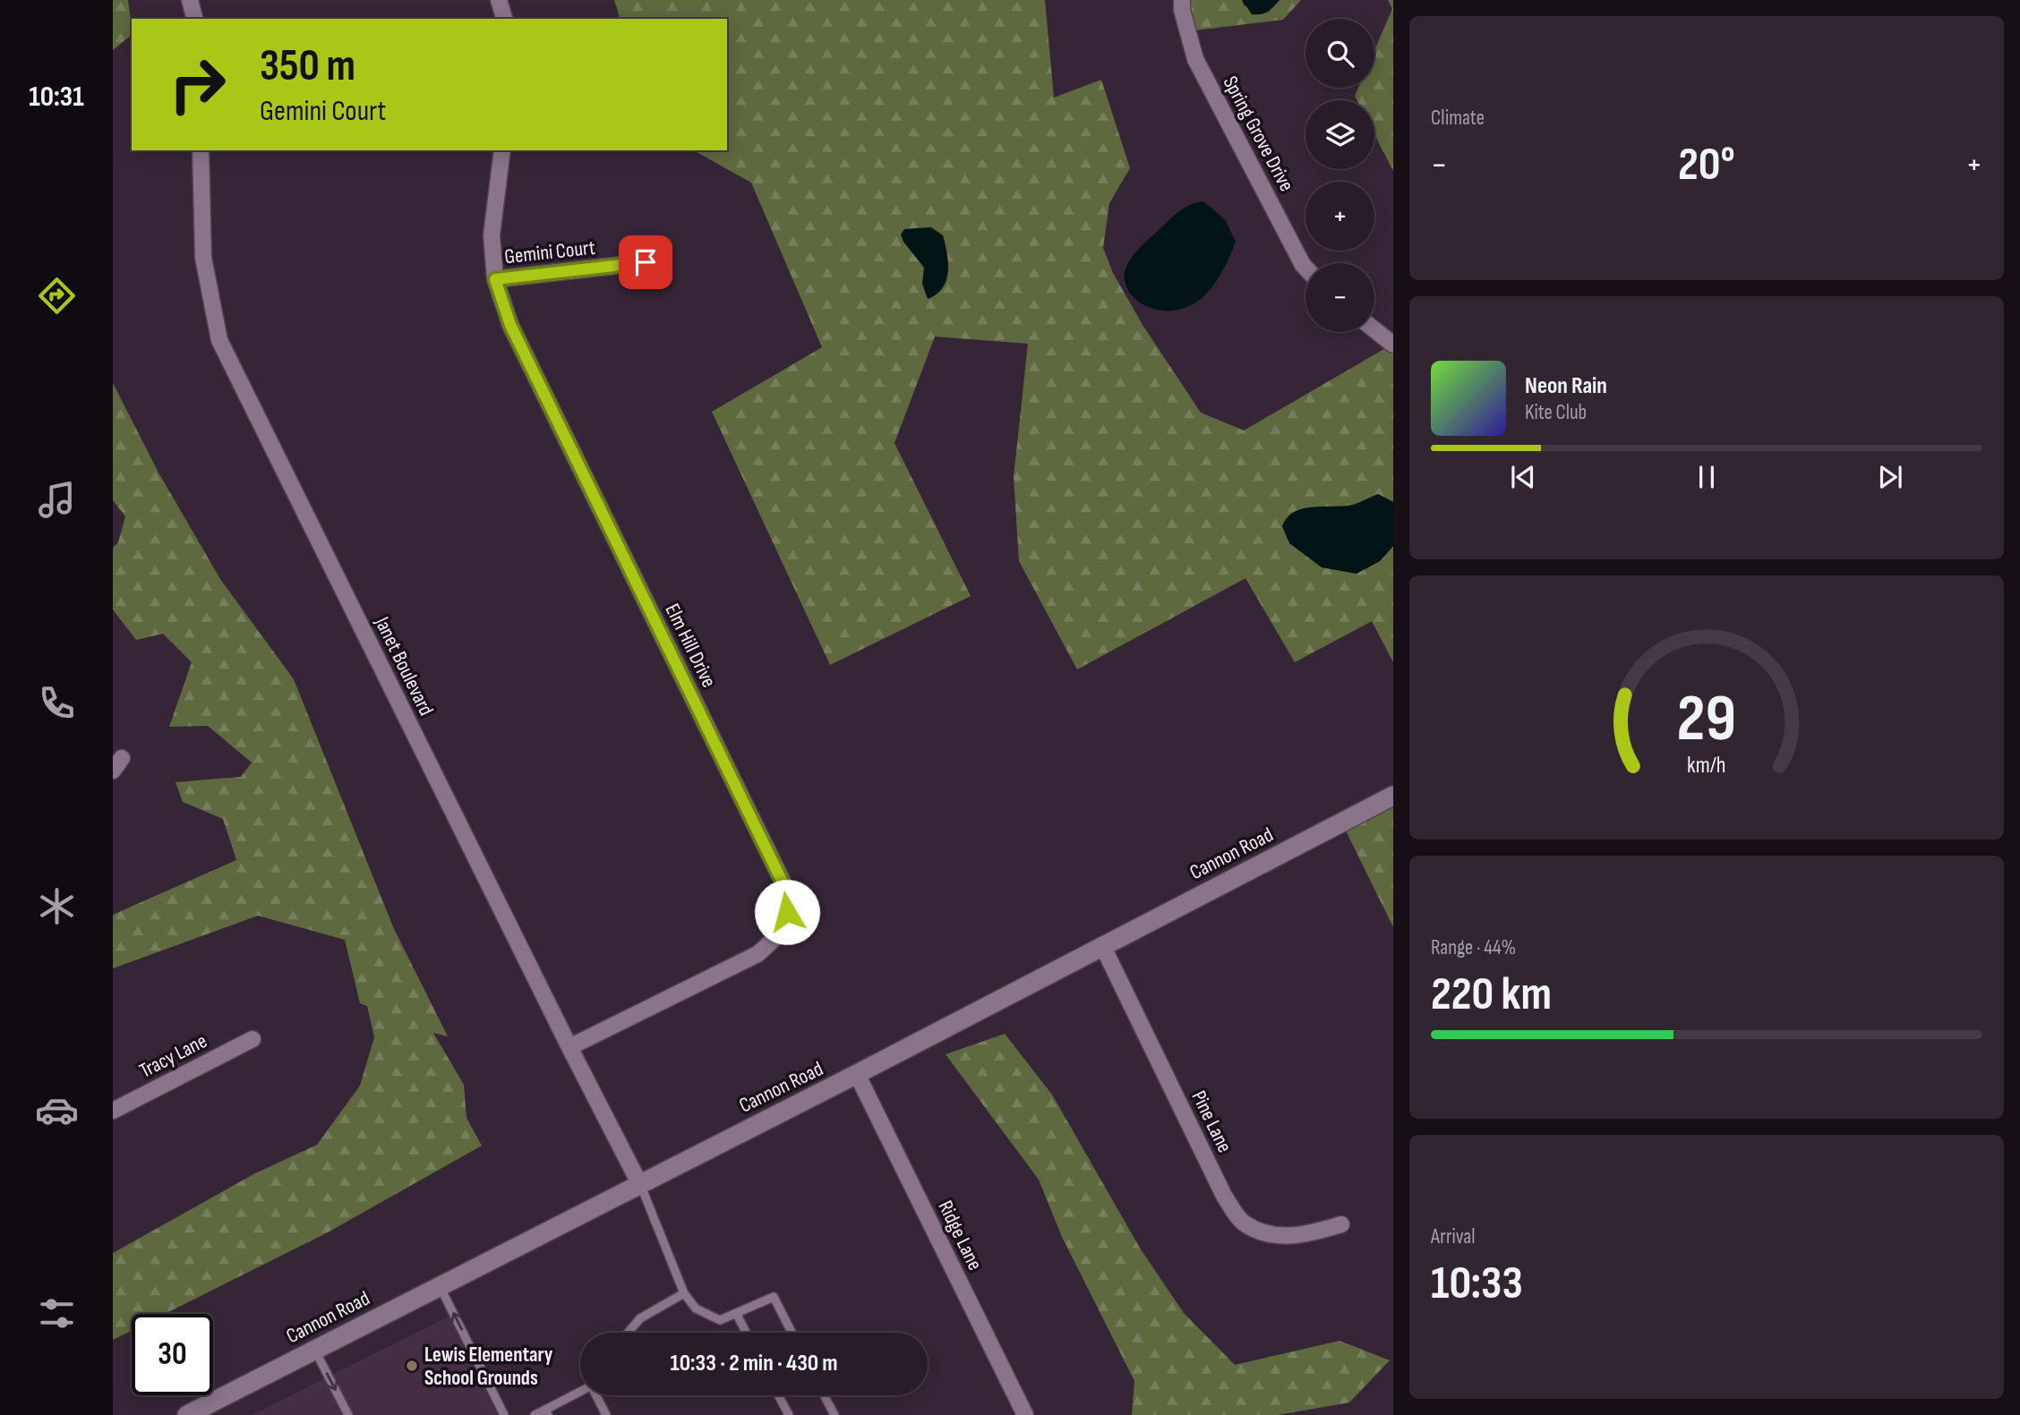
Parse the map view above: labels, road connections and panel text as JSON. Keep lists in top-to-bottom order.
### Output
{
  "streets": {
    "main road": ["Cannon Road"],
    "street": [
      "Spring Grove Drive",
      "Gemini Court",
      "Elm Hill Drive",
      "Janet Boulevard",
      "Tracy Lane",
      "Pine Lane",
      "Ridge Lane"
    ]
  },
  "crossings": [
    ["Gemini Court", "Elm Hill Drive"],
    ["Elm Hill Drive", "Janet Boulevard"],
    ["Janet Boulevard", "Cannon Road"],
    ["Cannon Road", "Pine Lane"],
    ["Cannon Road", "Ridge Lane"]
  ],
  "places": ["Lewis Elementary School Grounds"],
  "page": {
    "tabs": "10:31",
    "tile": [
      "Climate",
      ["Range · 44%", "220 km"],
      ["Arrival", "10:33"]
    ],
    "map_buttons": ["+", "−"],
    "turn": ["350 m", "Gemini Court"],
    "heat": ["−", "20°", "+"],
    "song": ["Neon Rain", "Kite Club"],
    "limit": "30",
    "trip": "10:33 · 2 min · 430 m",
    "gauge": ["29", "km/h"]
  }
}
